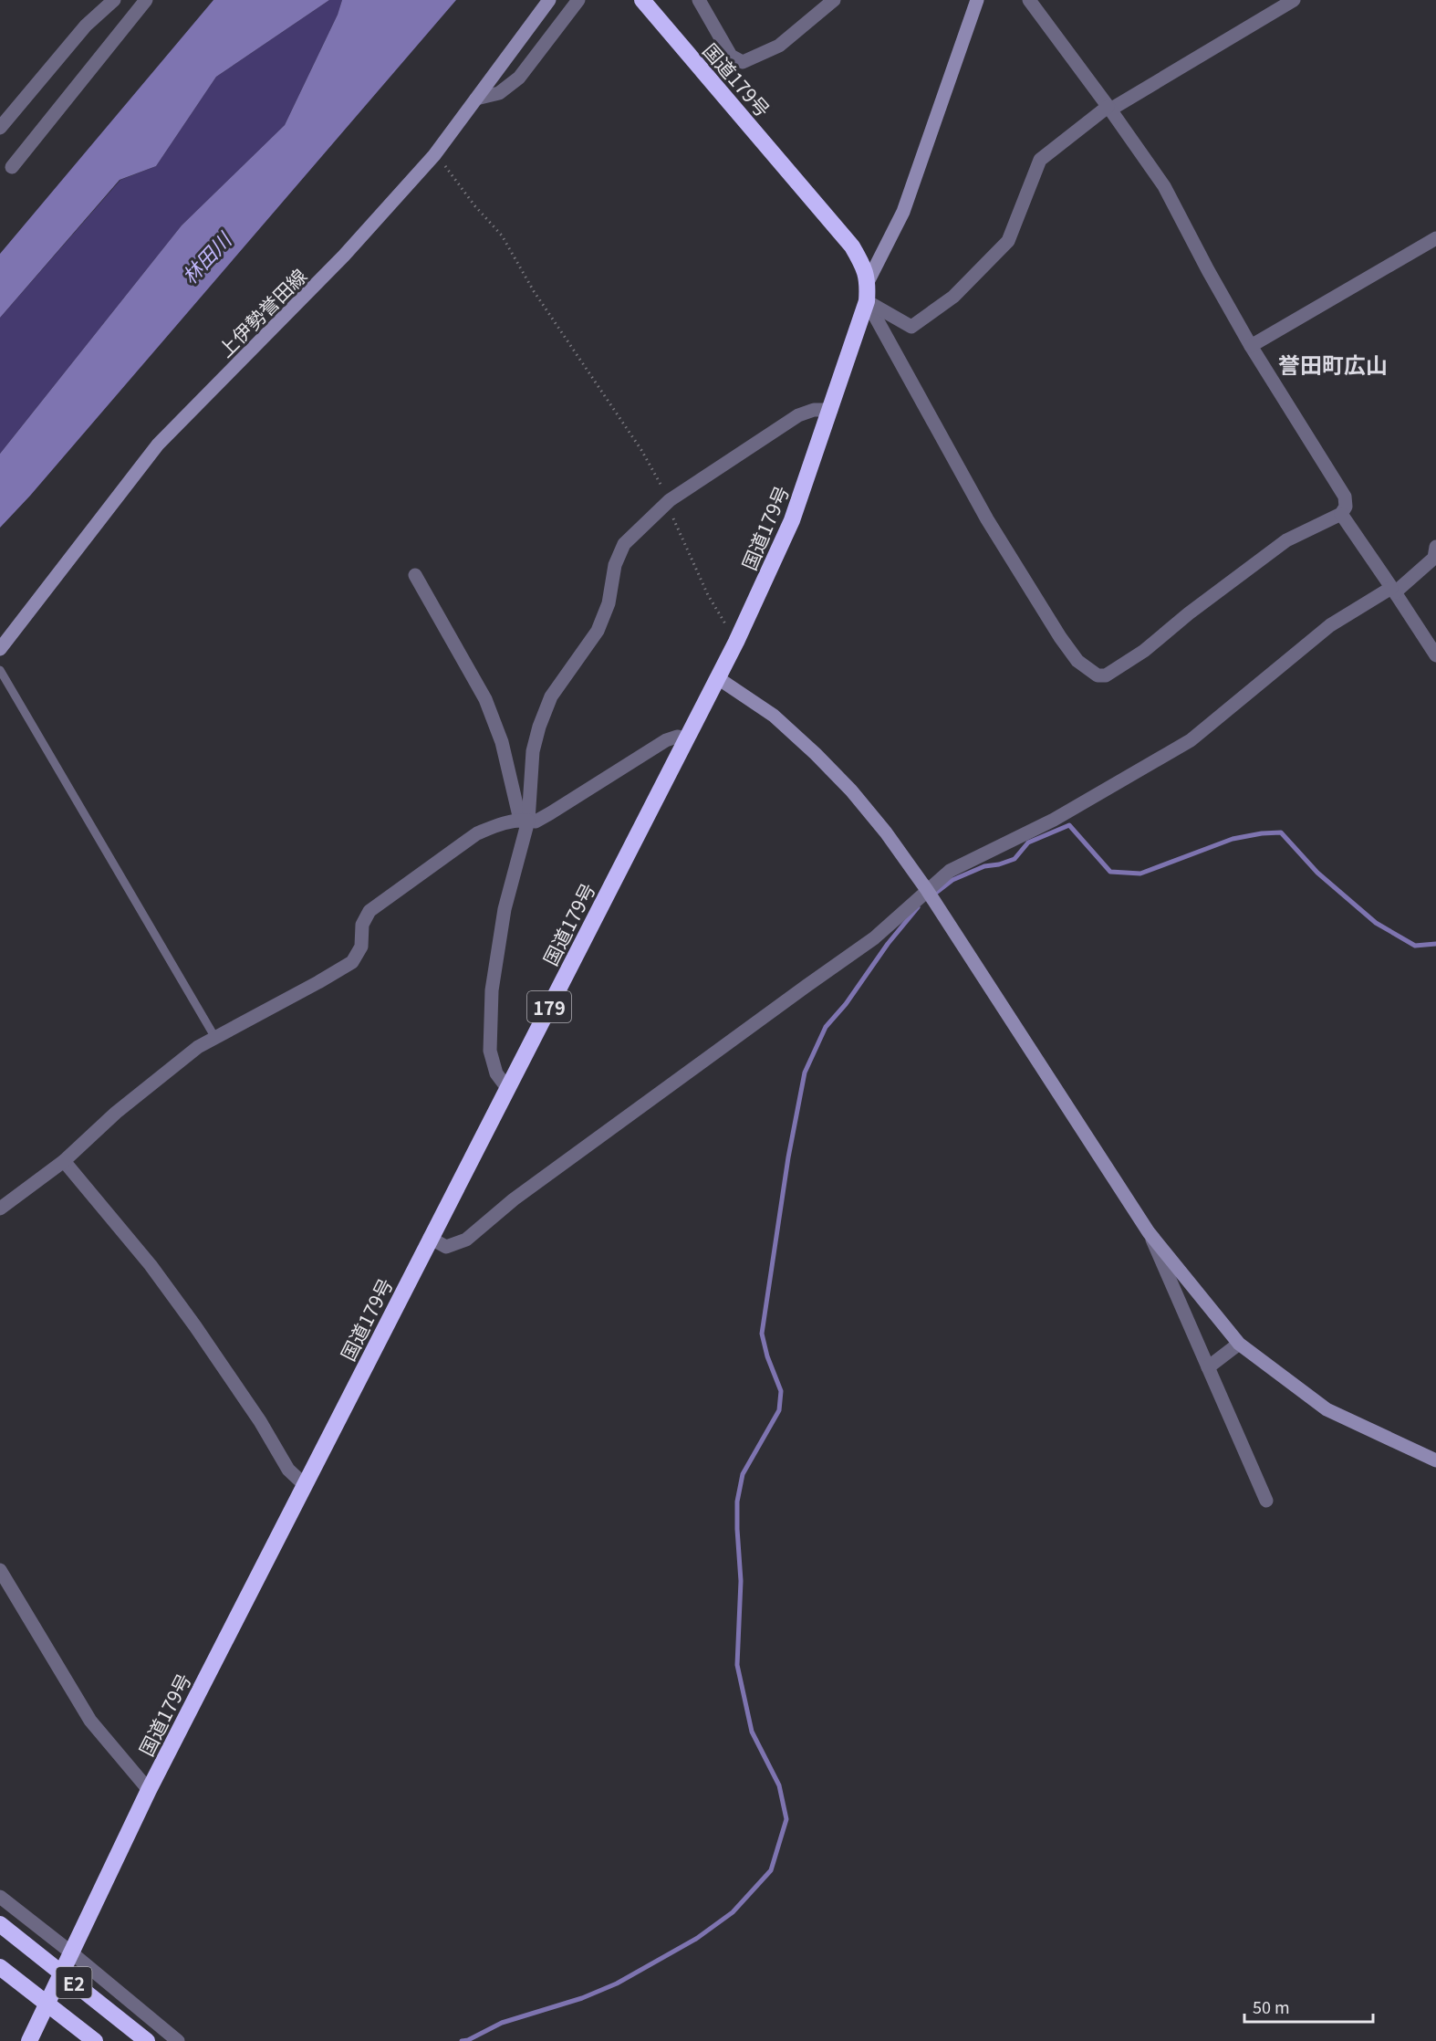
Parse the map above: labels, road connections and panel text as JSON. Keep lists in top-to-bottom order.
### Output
{
  "streets": {
    "highway": ["国道179号", "179", "E2"],
    "street": ["上伊勢誉田線"]
  },
  "districts": ["誉田町広山"],
  "water": ["林田川"],
  "scale_bar": "50 m"
}
